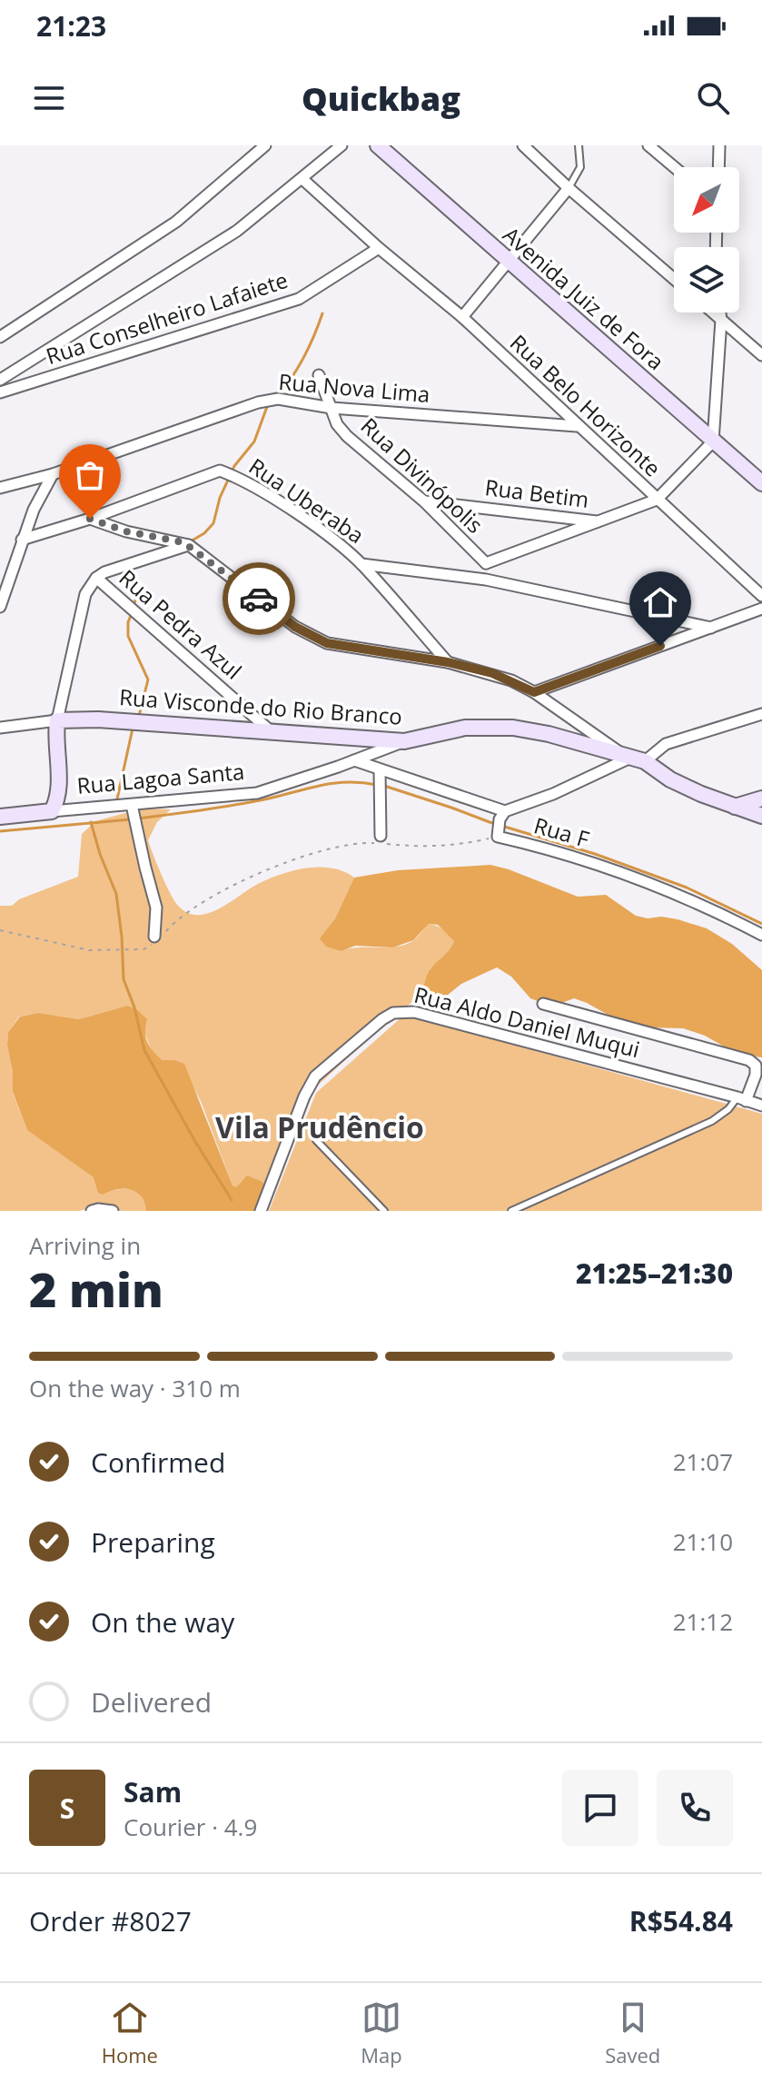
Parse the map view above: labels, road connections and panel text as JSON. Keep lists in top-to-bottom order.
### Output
{
  "streets": {
    "street": [
      "Avenida Juiz de Fora",
      "Rua Conselheiro Lafaiete",
      "Rua Nova Lima",
      "Rua Belo Horizonte",
      "Rua Divinópolis",
      "Rua Betim",
      "Rua Uberaba",
      "Rua Pedra Azul",
      "Rua Visconde do Rio Branco",
      "Rua Lagoa Santa",
      "Rua F",
      "Rua Aldo Daniel Muqui"
    ]
  },
  "crossings": [
    ["Rua Conselheiro Lafaiete", "Rua Belo Horizonte"],
    ["Rua Nova Lima", "Rua Belo Horizonte"],
    ["Rua Nova Lima", "Rua Divinópolis"],
    ["Rua Divinópolis", "Rua Betim"],
    ["Rua Pedra Azul", "Rua Visconde do Rio Branco"],
    ["Rua Visconde do Rio Branco", "Rua Lagoa Santa"],
    ["Rua Visconde do Rio Branco", "Rua F"]
  ],
  "districts": ["Vila Prudêncio"],
  "north": "bottom left",
  "page": {
    "status": "21:23",
    "header": "Quickbag",
    "heading": ["2 min", "Arriving in", "21:25–21:30"],
    "panel": [
      "Sam",
      "Courier · 4.9",
      "Order #8027",
      "R$54.84"
    ],
    "bar": "On the way · 310 m",
    "list": [
      ["Confirmed", "21:07"],
      ["Preparing", "21:10"],
      ["On the way", "21:12"],
      "Delivered"
    ],
    "round": "S",
    "tabs": ["Home", "Map", "Saved"]
  }
}
